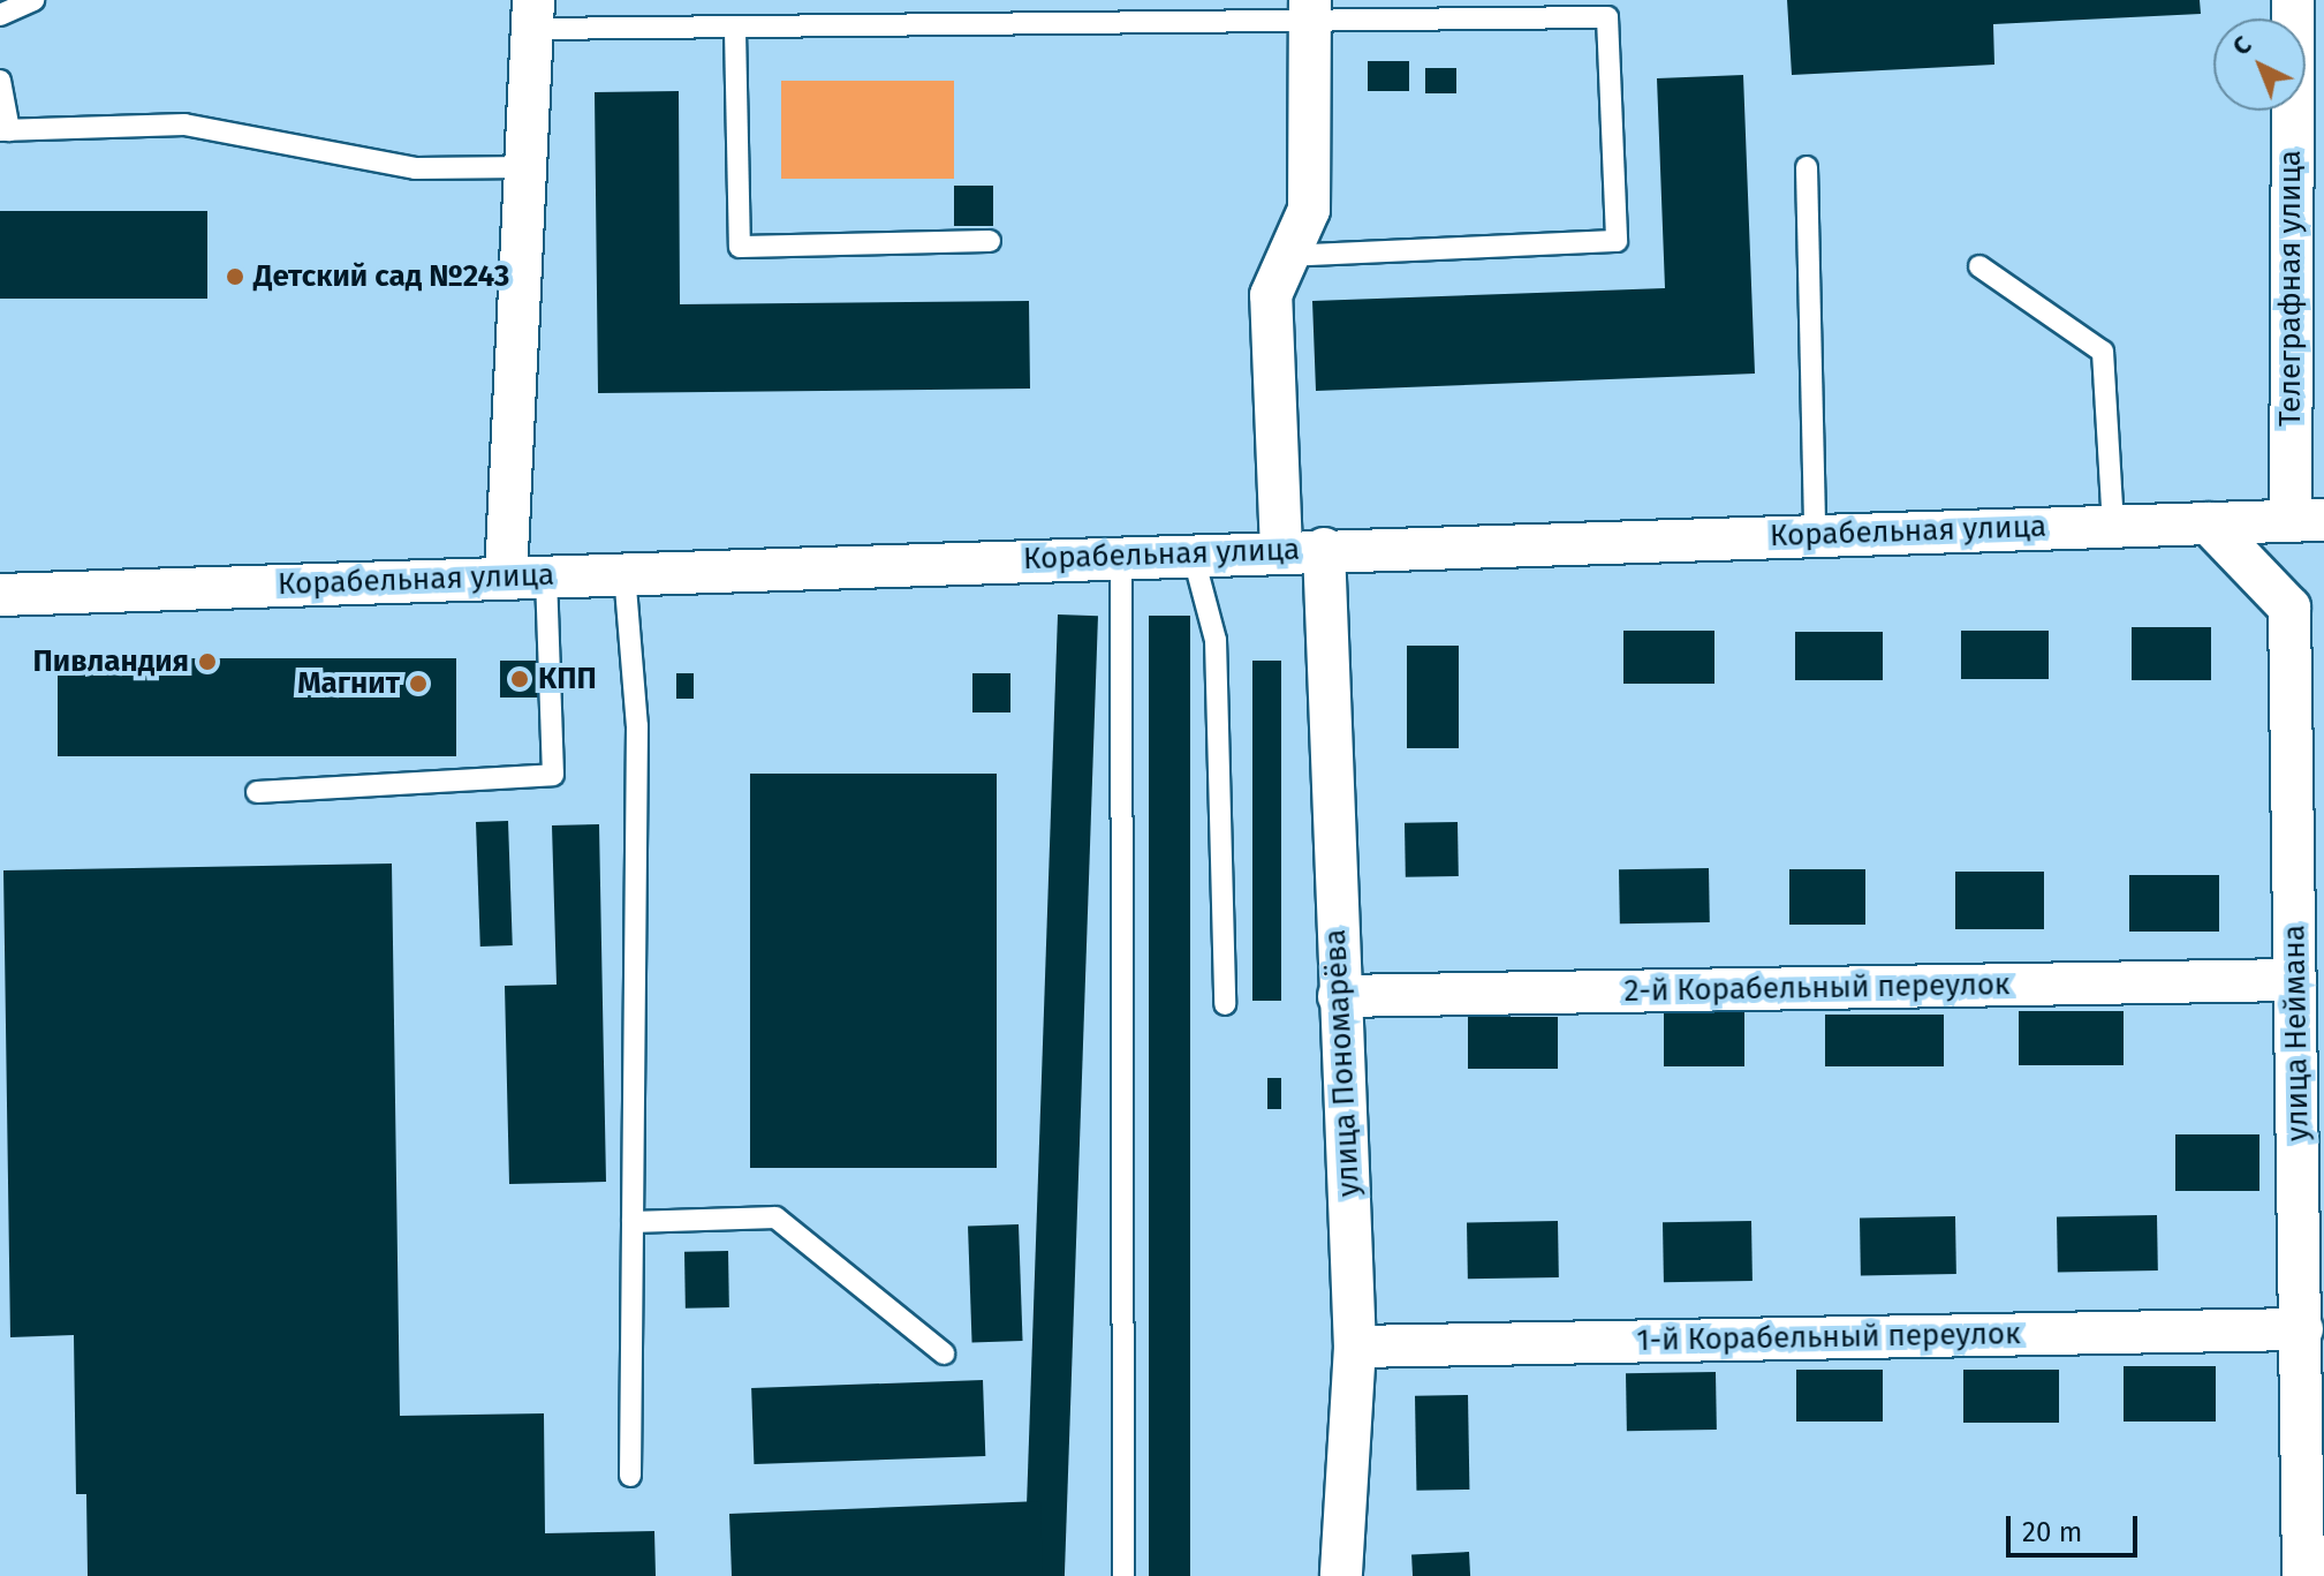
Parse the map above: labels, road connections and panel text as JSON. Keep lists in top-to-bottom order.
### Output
{
  "streets": {
    "street": [
      "Телеграфная улица",
      "Корабельная улица",
      "2-й Корабельный переулок",
      "улица Неймана",
      "улица Пономарёва",
      "1-й Корабельный переулок"
    ]
  },
  "crossings": [
    ["Телеграфная улица", "Корабельная улица"],
    ["Корабельная улица", "улица Неймана"],
    ["Корабельная улица", "улица Пономарёва"],
    ["2-й Корабельный переулок", "улица Неймана"],
    ["2-й Корабельный переулок", "улица Пономарёва"],
    ["улица Неймана", "1-й Корабельный переулок"],
    ["улица Пономарёва", "1-й Корабельный переулок"]
  ],
  "places": [
    "Детский сад №243",
    "Пивландия",
    "КПП",
    "Магнит"
  ],
  "scale_bar": "20 m",
  "north": "top left"
}
